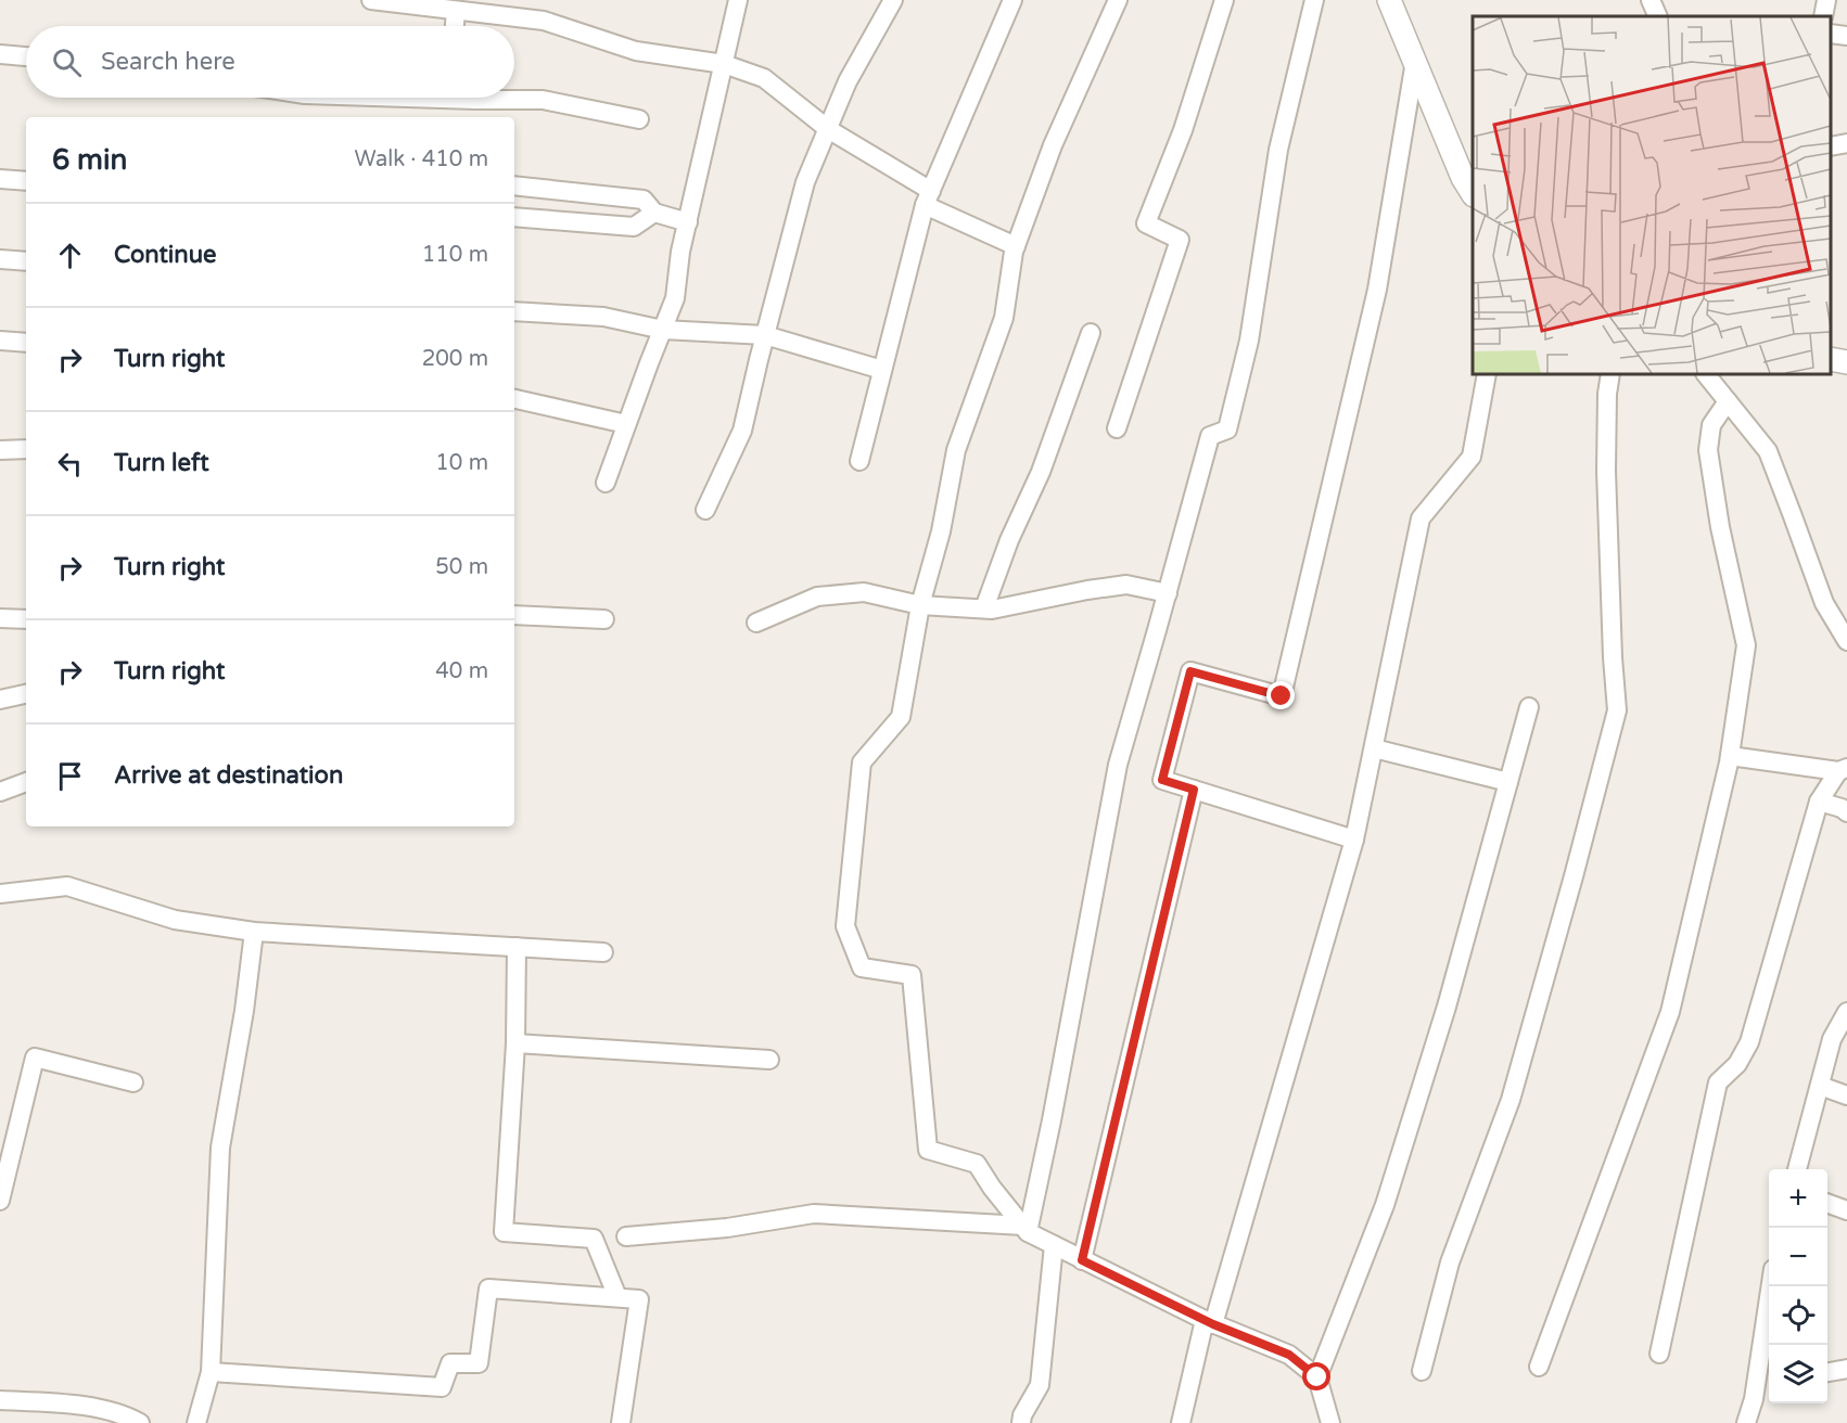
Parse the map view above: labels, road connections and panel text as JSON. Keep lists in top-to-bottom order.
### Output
{
  "page": {
    "search": "Search here",
    "heading": ["6 min", "Walk · 410 m"],
    "list": [
      ["Continue", "110 m"],
      ["Turn right", "200 m"],
      ["Turn left", "10 m"],
      ["Turn right", "50 m"],
      ["Turn right", "40 m"],
      "Arrive at destination"
    ],
    "map_buttons": ["+", "−"]
  }
}
